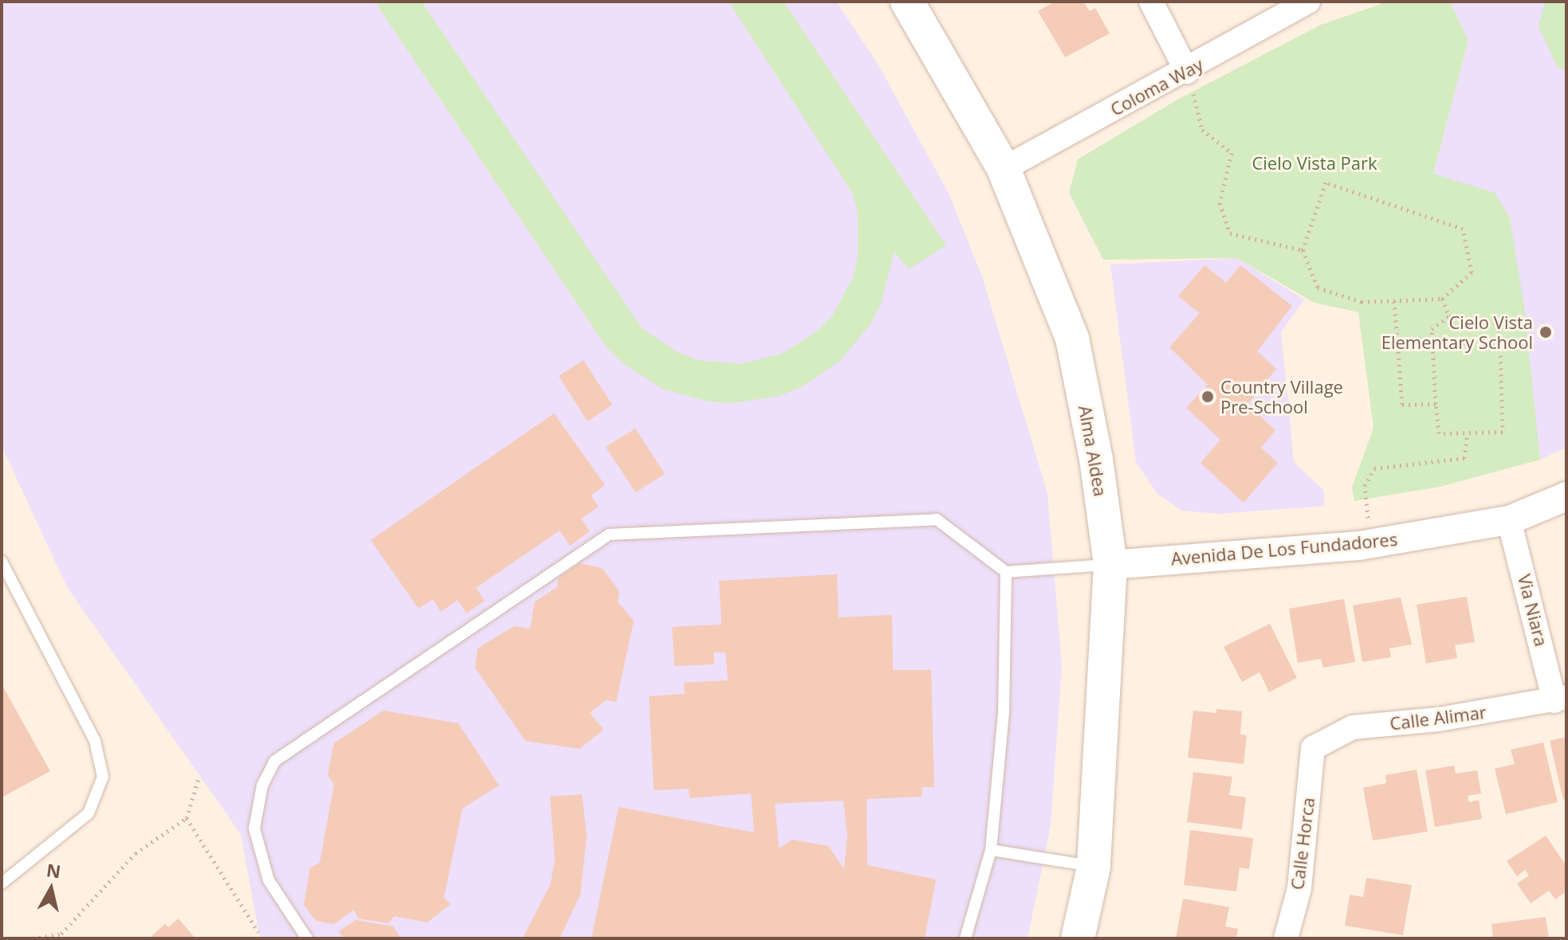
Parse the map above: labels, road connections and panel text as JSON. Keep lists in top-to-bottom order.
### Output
{
  "streets": {
    "main road": ["Alma Aldea"],
    "street": [
      "Coloma Way",
      "Avenida De Los Fundadores",
      "Via Niara",
      "Calle Alimar",
      "Calle Horca"
    ]
  },
  "crossings": [
    ["Coloma Way", "Alma Aldea"],
    ["Alma Aldea", "Avenida De Los Fundadores"],
    ["Avenida De Los Fundadores", "Via Niara"],
    ["Via Niara", "Calle Alimar"],
    ["Calle Alimar", "Calle Horca"]
  ],
  "parks": ["Cielo Vista Park"],
  "places": ["Cielo Vista Elementary School", "Country Village Pre-School"],
  "north": "top"
}
